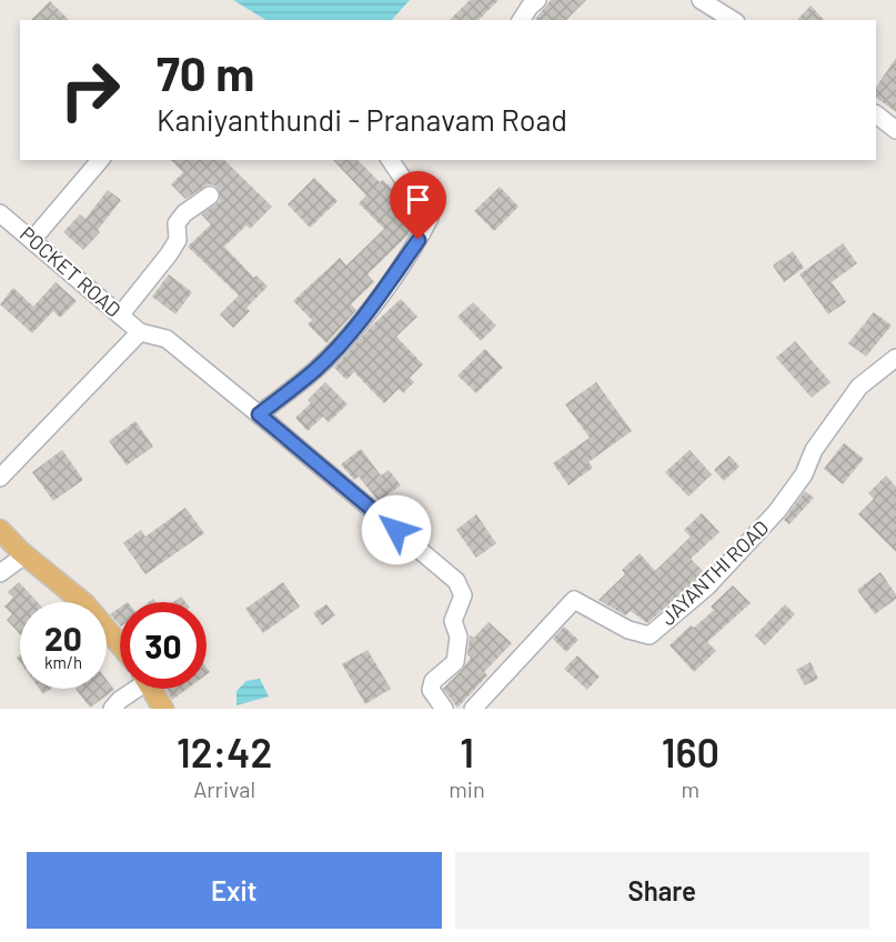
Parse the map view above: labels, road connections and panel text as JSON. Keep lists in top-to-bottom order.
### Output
{
  "streets": {
    "street": ["POCKET ROAD", "JAYANTHI ROAD"]
  },
  "page": {
    "turn": ["70 m", "Kaniyanthundi - Pranavam Road"],
    "speed": "20 km/h",
    "limit": "30",
    "eta": [
      "12:42",
      "Arrival",
      "1",
      "min",
      "160",
      "m"
    ],
    "buttons": ["Exit", "Share"]
  }
}
